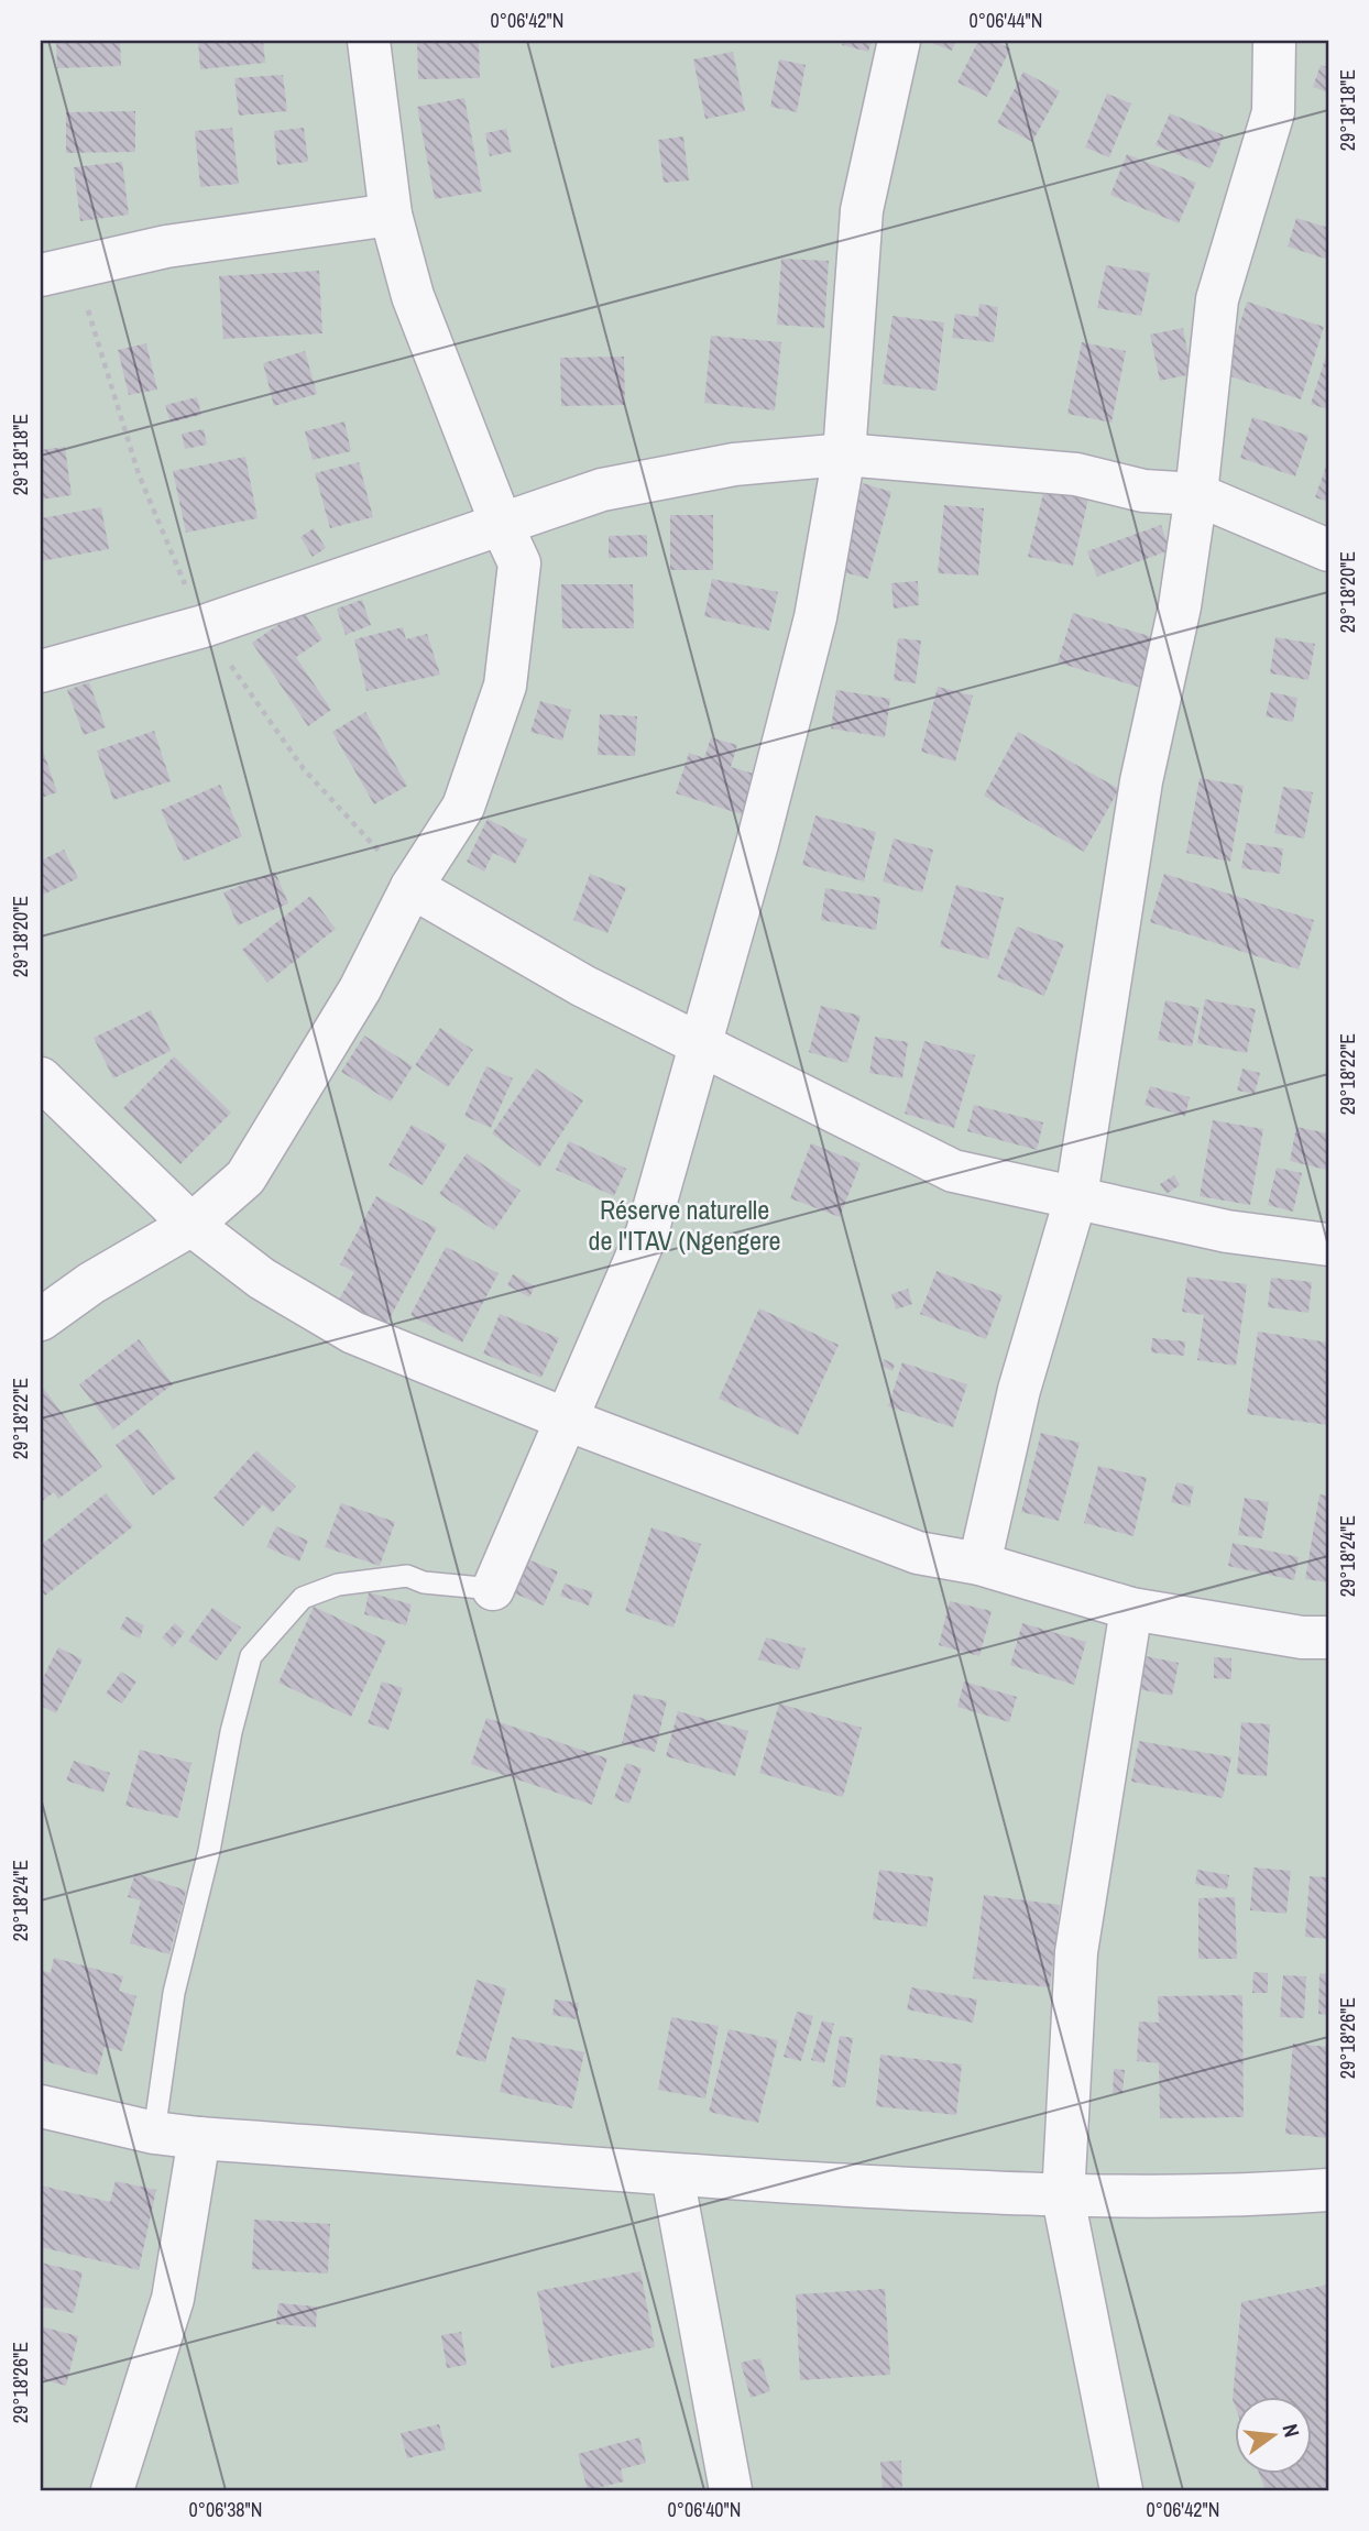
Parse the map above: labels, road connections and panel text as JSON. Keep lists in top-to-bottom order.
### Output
{
  "parks": ["Réserve naturelle de l'ITAV (Ngengere"],
  "north": "right",
  "coordinates": [
    "0°06'42\"N",
    "0°06'44\"N",
    "29°18'18\"E",
    "29°18'20\"E",
    "29°18'22\"E",
    "29°18'24\"E",
    "29°18'26\"E",
    "0°06'38\"N",
    "0°06'40\"N"
  ]
}
